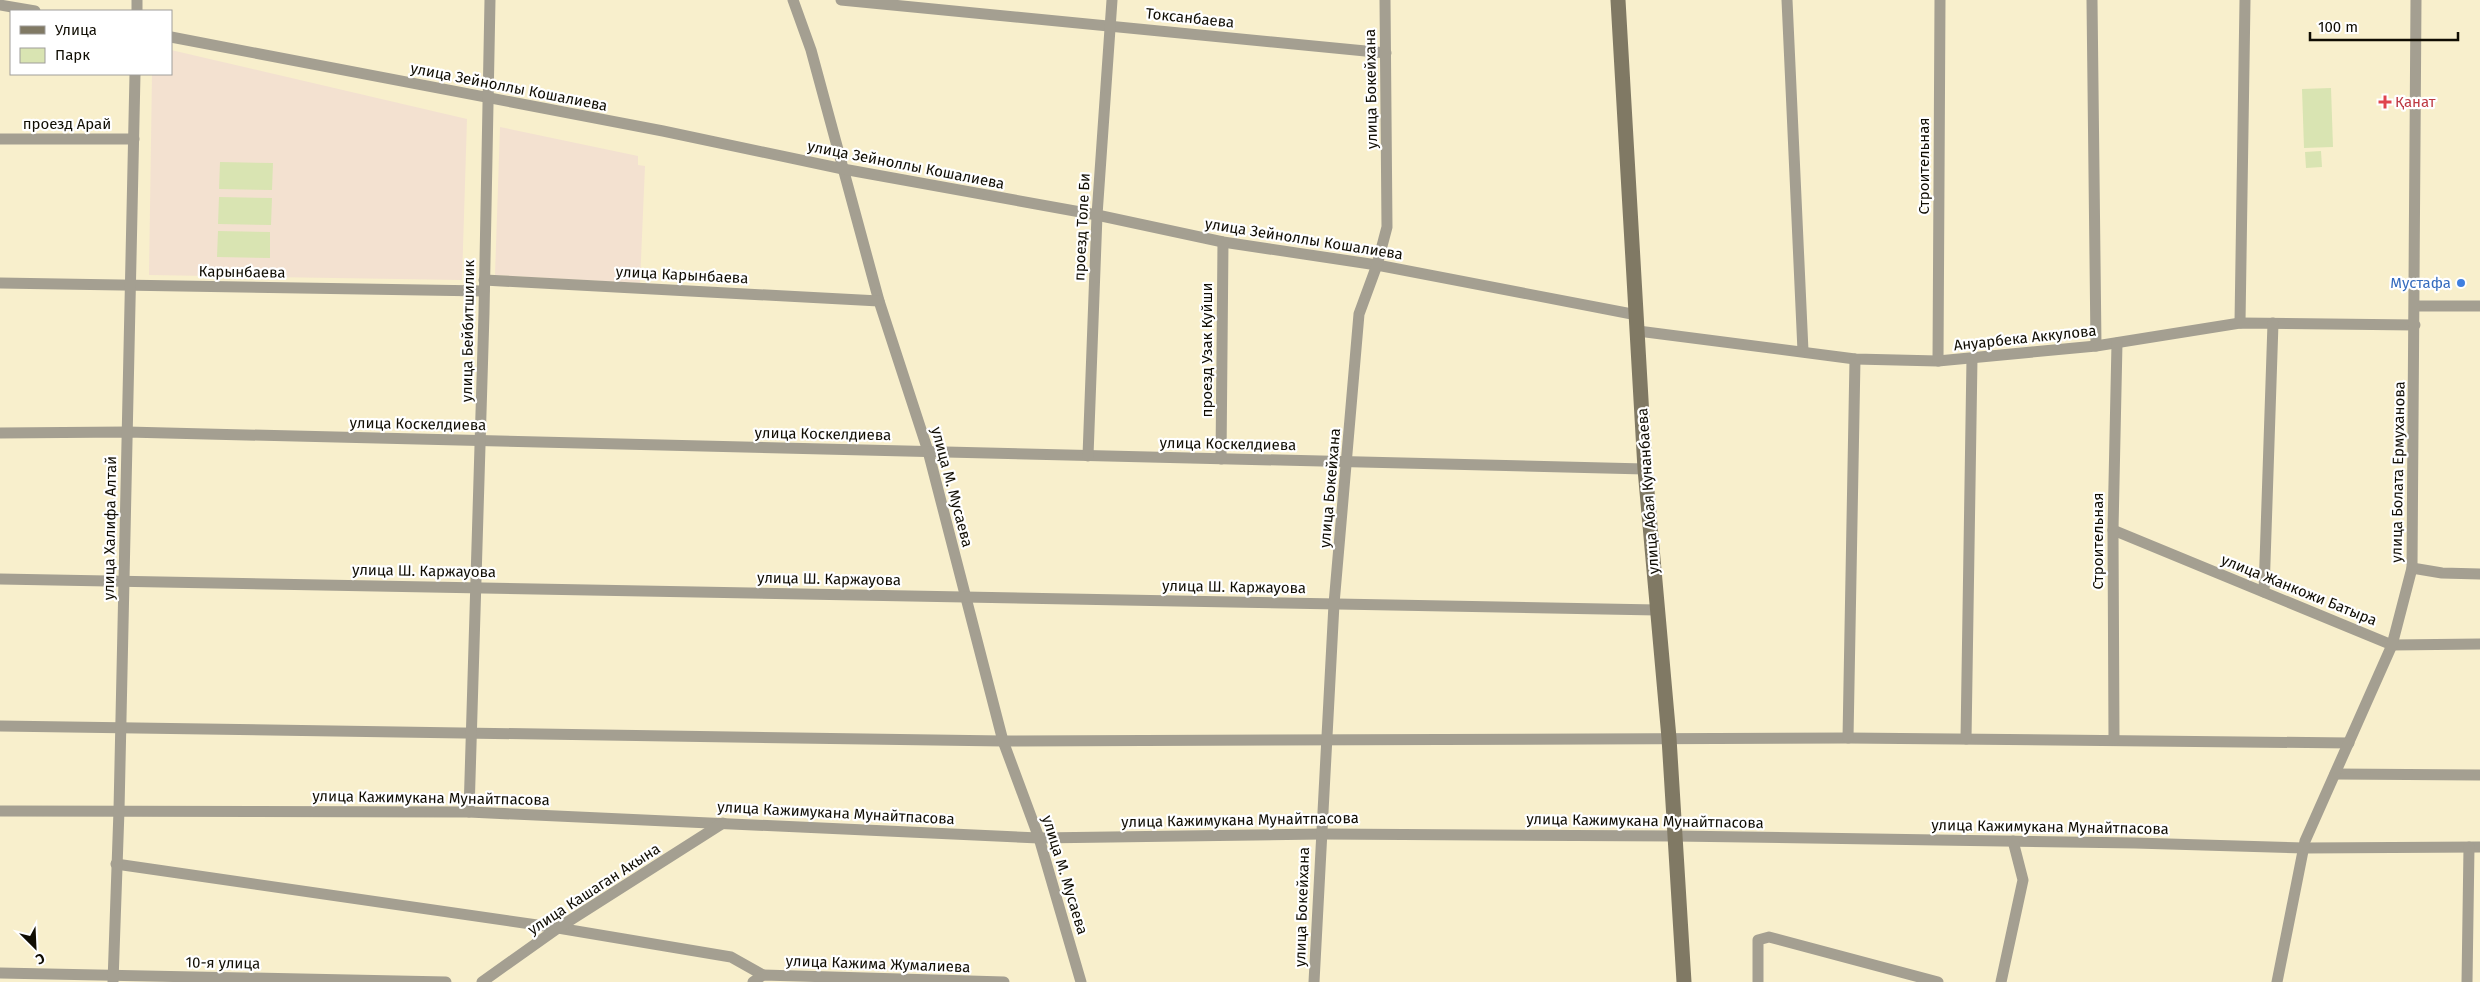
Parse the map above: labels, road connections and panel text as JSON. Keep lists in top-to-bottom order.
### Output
{
  "streets": {
    "street": [
      "Токсанбаева",
      "улица Зейноллы Кошалиева",
      "улица Бокейхана",
      "проезд Арай",
      "Строительная",
      "проезд Толе Би",
      "Карынбаева",
      "улица Карынбаева",
      "улица Бейбитшилик",
      "Ануарбека Аккулова",
      "проезд Узак Куйши",
      "улица Коскелдиева",
      "улица Болата Ермуханова",
      "улица М. Мусаева",
      "улица Абая Кунанбаева",
      "улица Халифа Алтай",
      "улица Ш. Каржауова",
      "улица Жанкожи Батыра",
      "улица Кажимукана Мунайтпасова",
      "улица Кашаган Акына",
      "10-я улица",
      "улица Кажима Жумалиева"
    ]
  },
  "crossings": [
    ["Токсанбаева", "улица Бокейхана"],
    ["Токсанбаева", "проезд Толе Би"],
    ["улица Зейноллы Кошалиева", "улица Бокейхана"],
    ["улица Зейноллы Кошалиева", "проезд Толе Би"],
    ["улица Зейноллы Кошалиева", "улица Бейбитшилик"],
    ["улица Зейноллы Кошалиева", "проезд Узак Куйши"],
    ["улица Зейноллы Кошалиева", "улица М. Мусаева"],
    ["улица Зейноллы Кошалиева", "улица Абая Кунанбаева"],
    ["улица Бокейхана", "улица Коскелдиева"],
    ["улица Бокейхана", "улица Ш. Каржауова"],
    ["улица Бокейхана", "улица Кажимукана Мунайтпасова"],
    ["проезд Арай", "улица Халифа Алтай"],
    ["Строительная", "Ануарбека Аккулова"],
    ["Строительная", "улица Жанкожи Батыра"],
    ["проезд Толе Би", "улица Коскелдиева"],
    ["Карынбаева", "улица Карынбаева"],
    ["Карынбаева", "улица Бейбитшилик"],
    ["Карынбаева", "улица Халифа Алтай"],
    ["улица Карынбаева", "улица Бейбитшилик"],
    ["улица Карынбаева", "улица М. Мусаева"],
    ["улица Бейбитшилик", "улица Коскелдиева"],
    ["улица Бейбитшилик", "улица Ш. Каржауова"],
    ["улица Бейбитшилик", "улица Кажимукана Мунайтпасова"],
    ["Ануарбека Аккулова", "улица Болата Ермуханова"],
    ["Ануарбека Аккулова", "улица Абая Кунанбаева"],
    ["проезд Узак Куйши", "улица Коскелдиева"],
    ["улица Коскелдиева", "улица М. Мусаева"],
    ["улица Коскелдиева", "улица Абая Кунанбаева"],
    ["улица Коскелдиева", "улица Халифа Алтай"],
    ["улица Болата Ермуханова", "улица Жанкожи Батыра"],
    ["улица Болата Ермуханова", "улица Кажимукана Мунайтпасова"],
    ["улица М. Мусаева", "улица Ш. Каржауова"],
    ["улица М. Мусаева", "улица Кажимукана Мунайтпасова"],
    ["улица Абая Кунанбаева", "улица Ш. Каржауова"],
    ["улица Абая Кунанбаева", "улица Кажимукана Мунайтпасова"],
    ["улица Халифа Алтай", "улица Ш. Каржауова"],
    ["улица Халифа Алтай", "улица Кажимукана Мунайтпасова"],
    ["улица Халифа Алтай", "10-я улица"],
    ["улица Кажимукана Мунайтпасова", "улица Кашаган Акына"]
  ],
  "places": {
    "health": ["Қанат"],
    "other": ["Мустафа"]
  },
  "legend": ["Улица", "Парк"],
  "scale_bar": "100 m",
  "north": "bottom right"
}
